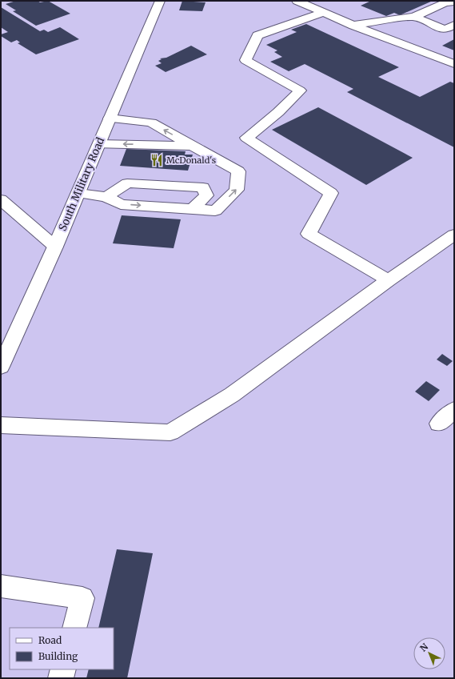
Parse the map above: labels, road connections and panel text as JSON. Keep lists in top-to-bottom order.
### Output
{
  "streets": {
    "main road": ["South Military Road"]
  },
  "places": {
    "restaurant": ["McDonald's"]
  },
  "legend": ["Road", "Building"],
  "north": "top left"
}
